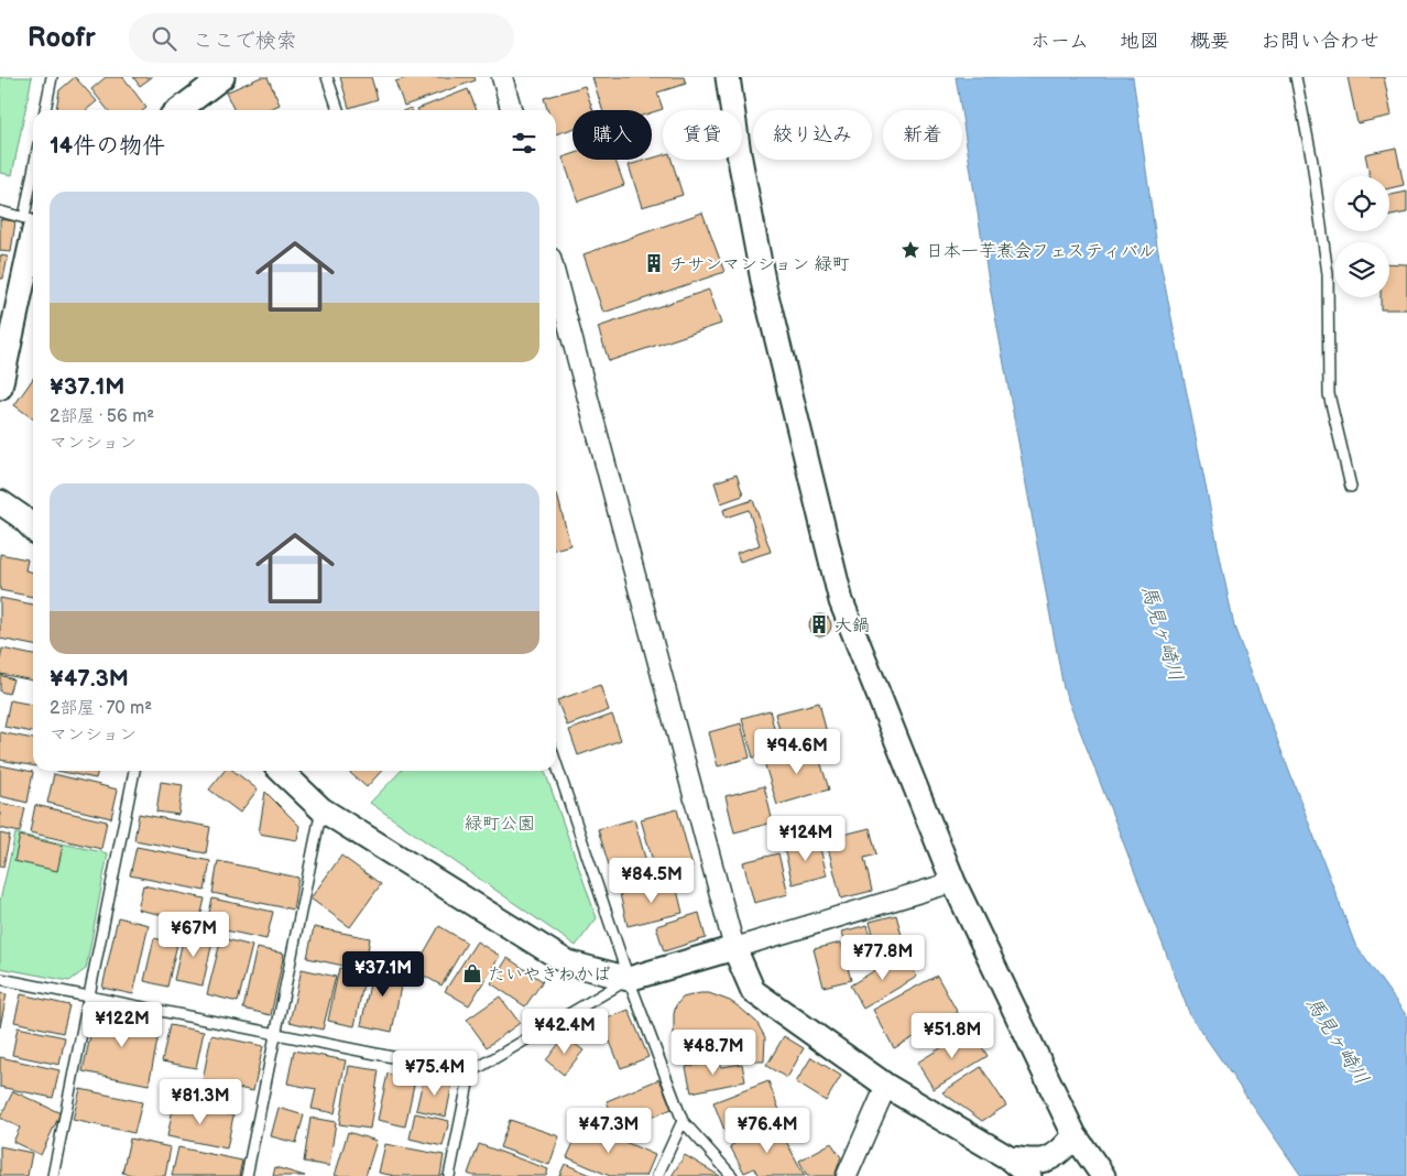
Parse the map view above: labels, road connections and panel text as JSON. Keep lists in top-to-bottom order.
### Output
{
  "water": ["馬見ヶ崎川"],
  "parks": ["緑町公園"],
  "places": {
    "place": ["日本一芋煮会フェスティバル"],
    "building": ["チサンマンション 緑町", "大鍋"],
    "shop": ["たいやきわかば"]
  },
  "page": {
    "header": "Roofr",
    "search": "ここで検索",
    "nav": [
      "ホーム",
      "地図",
      "概要",
      "お問い合わせ"
    ],
    "chip": [
      "購入",
      "賃貸",
      "絞り込み",
      "新着"
    ],
    "heading": "14件の物件",
    "list": [
      {
        "name": "¥37.1M",
        "note": "2部屋 · 56 m² · マンション"
      },
      {
        "name": "¥47.3M",
        "note": "2部屋 · 70 m² · マンション"
      }
    ],
    "price": [
      "¥94.6M",
      "¥124M",
      "¥84.5M",
      "¥67M",
      "¥77.8M",
      "¥37.1M",
      "¥122M",
      "¥42.4M",
      "¥51.8M",
      "¥48.7M",
      "¥75.4M",
      "¥81.3M",
      "¥47.3M",
      "¥76.4M"
    ]
  }
}
